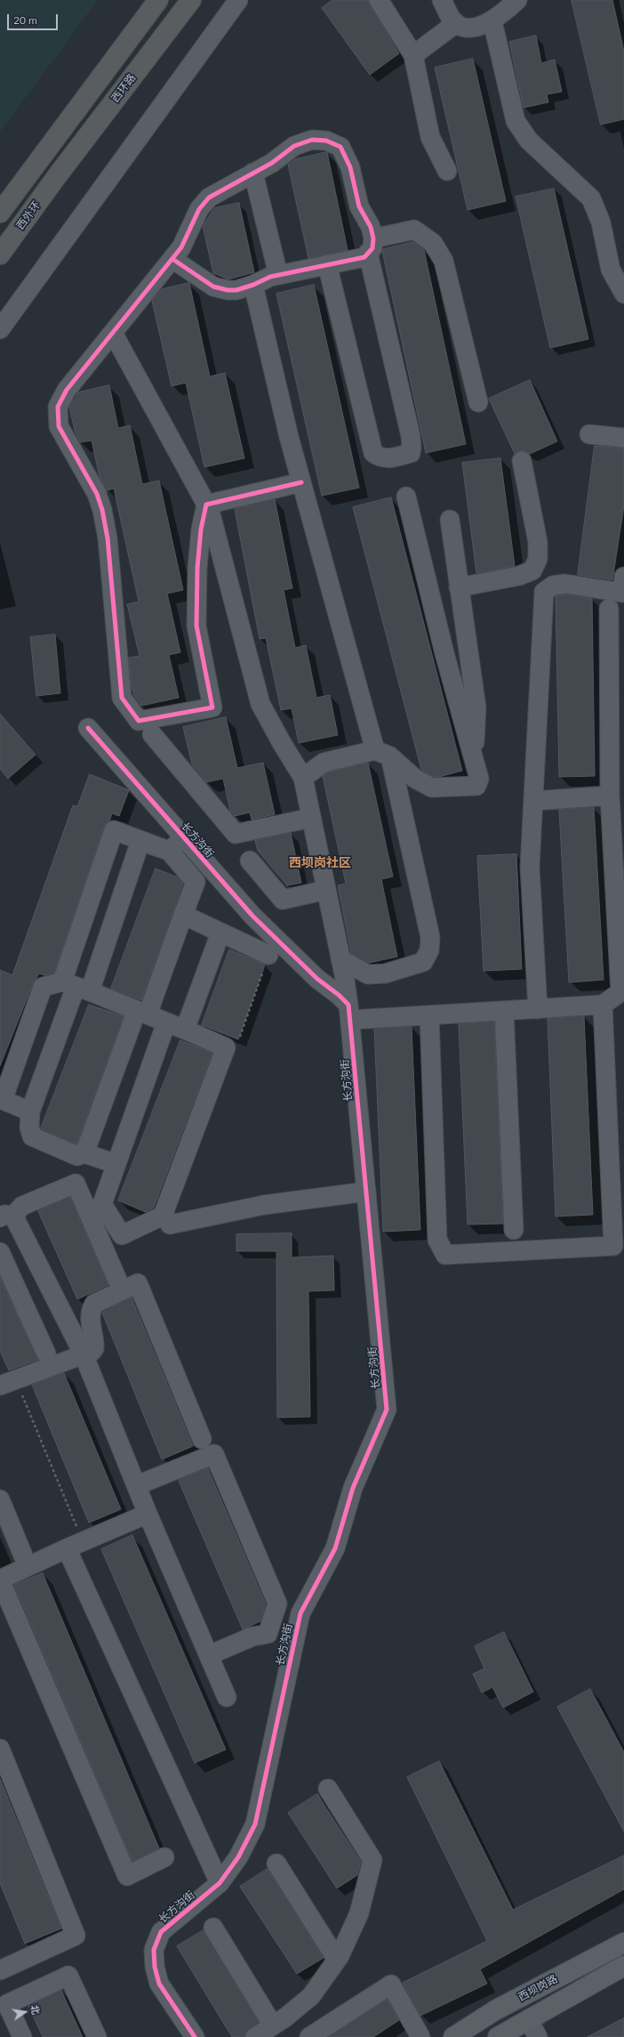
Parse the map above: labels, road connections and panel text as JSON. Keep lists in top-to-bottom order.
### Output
{
  "streets": {
    "highway": ["西环路", "西外环"],
    "main road": ["西坝岗路"],
    "street": ["长方沟街"]
  },
  "crossings": [
    ["西环路", "西外环"]
  ],
  "districts": ["西坝岗社区"],
  "scale_bar": "20 m",
  "north": "right"
}
